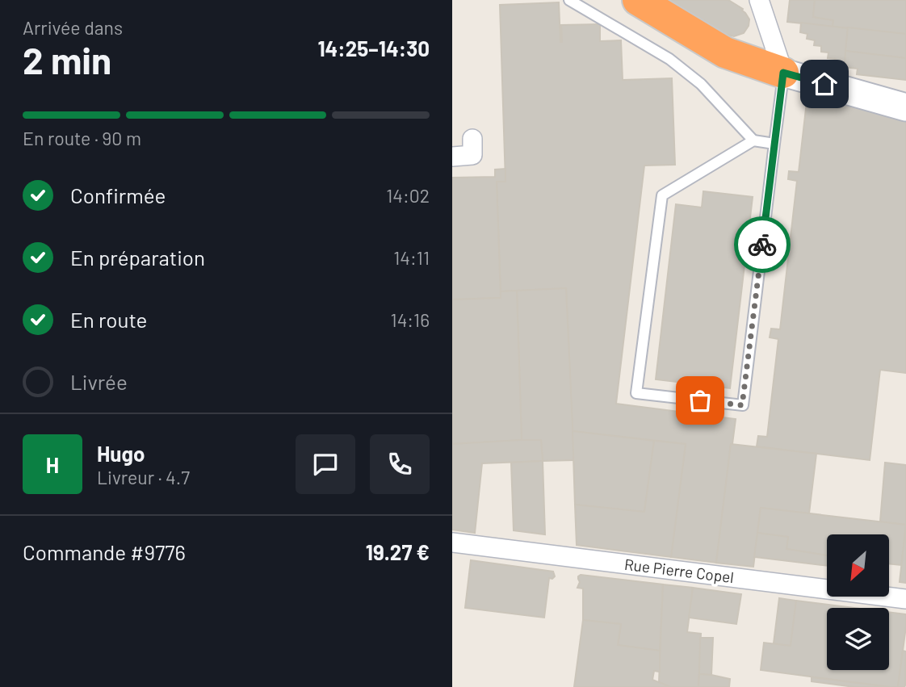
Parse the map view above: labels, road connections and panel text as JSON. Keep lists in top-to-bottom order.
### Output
{
  "streets": {
    "street": ["Rue Pierre Copel"]
  },
  "north": "bottom left",
  "page": {
    "heading": ["2 min", "Arrivée dans", "14:25–14:30"],
    "panel": [
      "Hugo",
      "Livreur · 4.7",
      "Commande #9776",
      "19.27 €"
    ],
    "bar": "En route · 90 m",
    "list": [
      ["Confirmée", "14:02"],
      ["En préparation", "14:11"],
      ["En route", "14:16"],
      "Livrée"
    ],
    "round": "H"
  }
}
